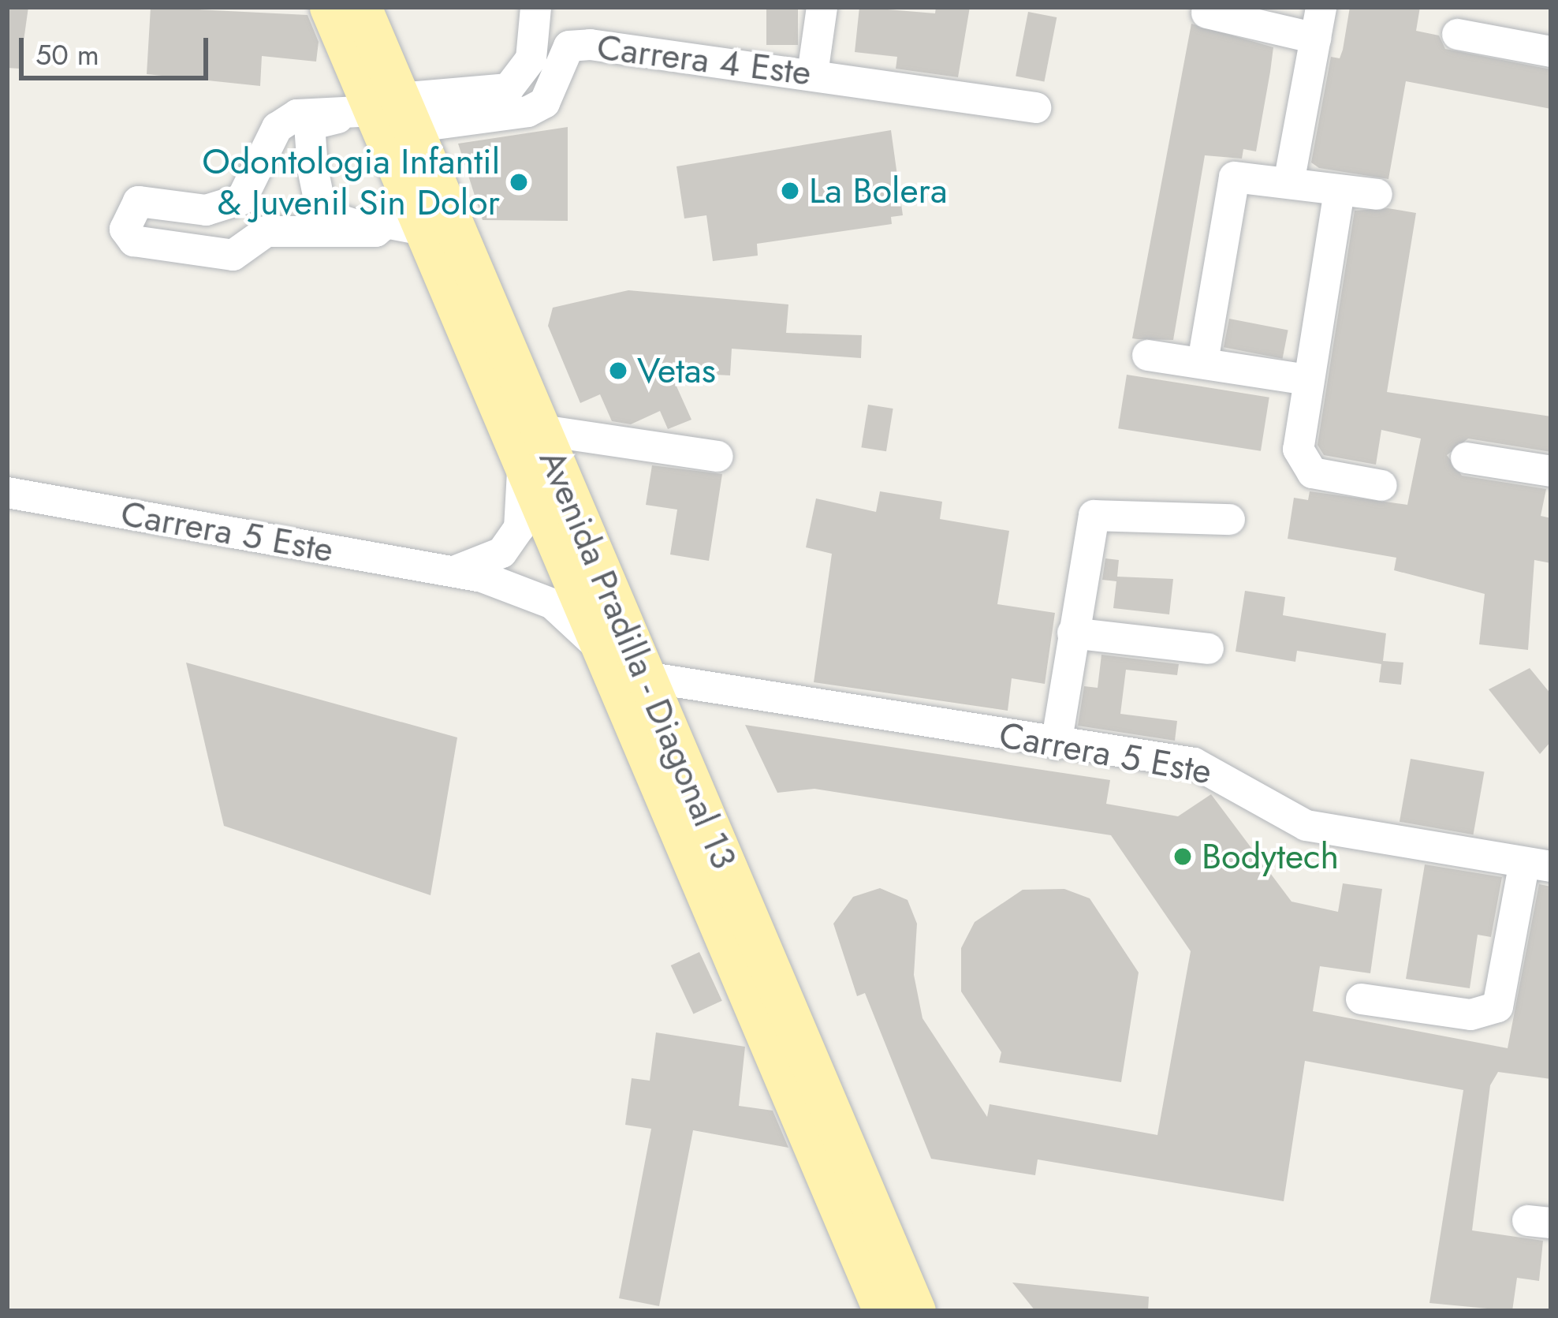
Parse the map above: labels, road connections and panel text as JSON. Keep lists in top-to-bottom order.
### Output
{
  "streets": {
    "main road": ["Avenida Pradilla - Diagonal 13"],
    "street": ["Carrera 4 Este", "Carrera 5 Este"]
  },
  "crossings": [
    ["Carrera 4 Este", "Avenida Pradilla - Diagonal 13"],
    ["Carrera 5 Este", "Avenida Pradilla - Diagonal 13"]
  ],
  "places": [
    "Odontologia Infantil & Juvenil Sin Dolor",
    "La Bolera",
    "Vetas",
    "Bodytech"
  ],
  "scale_bar": "50 m"
}
